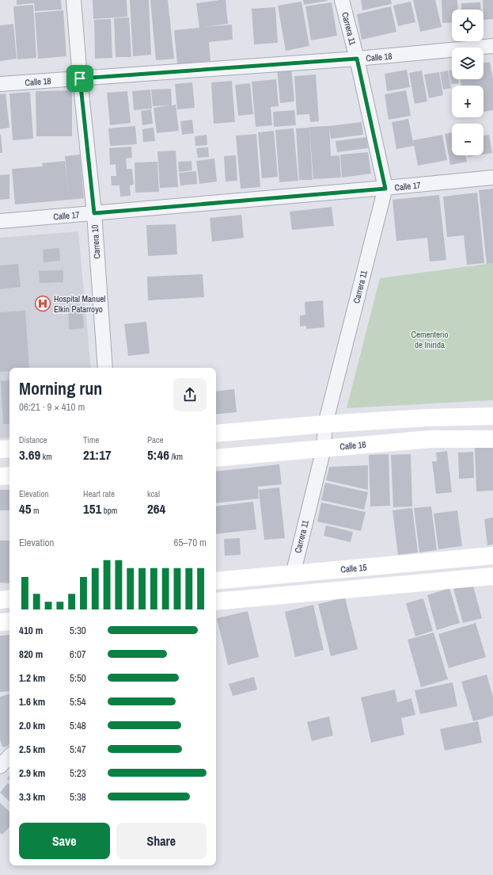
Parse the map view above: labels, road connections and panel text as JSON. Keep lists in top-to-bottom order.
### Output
{
  "streets": {
    "street": [
      "Carrera 11",
      "Calle 18",
      "Calle 17",
      "Carrera 10",
      "Calle 16",
      "Calle 15"
    ]
  },
  "crossings": [
    ["Carrera 11", "Calle 18"],
    ["Carrera 11", "Calle 17"],
    ["Carrera 11", "Calle 16"],
    ["Carrera 11", "Calle 15"],
    ["Calle 18", "Carrera 10"],
    ["Calle 17", "Carrera 10"]
  ],
  "parks": ["Cementerio de Inírida"],
  "places": {
    "hospital": ["Hospital Manuel Elkin Patarroyo"]
  },
  "page": {
    "map_buttons": ["+", "−"],
    "heading": ["Morning run", "06:21 · 9 × 410 m"],
    "stats": [
      ["Distance", "3.69 km"],
      ["Time", "21:17"],
      ["Pace", "5:46 /km"],
      ["Elevation", "45 m"],
      ["Heart rate", "151 bpm"],
      ["kcal", "264"]
    ],
    "chart": ["Elevation", "65–70 m"],
    "list": [
      {
        "name": "410 m",
        "note": "5:30"
      },
      {
        "name": "820 m",
        "note": "6:07"
      },
      {
        "name": "1.2 km",
        "note": "5:50"
      },
      {
        "name": "1.6 km",
        "note": "5:54"
      },
      {
        "name": "2.0 km",
        "note": "5:48"
      },
      {
        "name": "2.5 km",
        "note": "5:47"
      },
      {
        "name": "2.9 km",
        "note": "5:23"
      },
      {
        "name": "3.3 km",
        "note": "5:38"
      }
    ],
    "buttons": ["Save", "Share"]
  }
}
